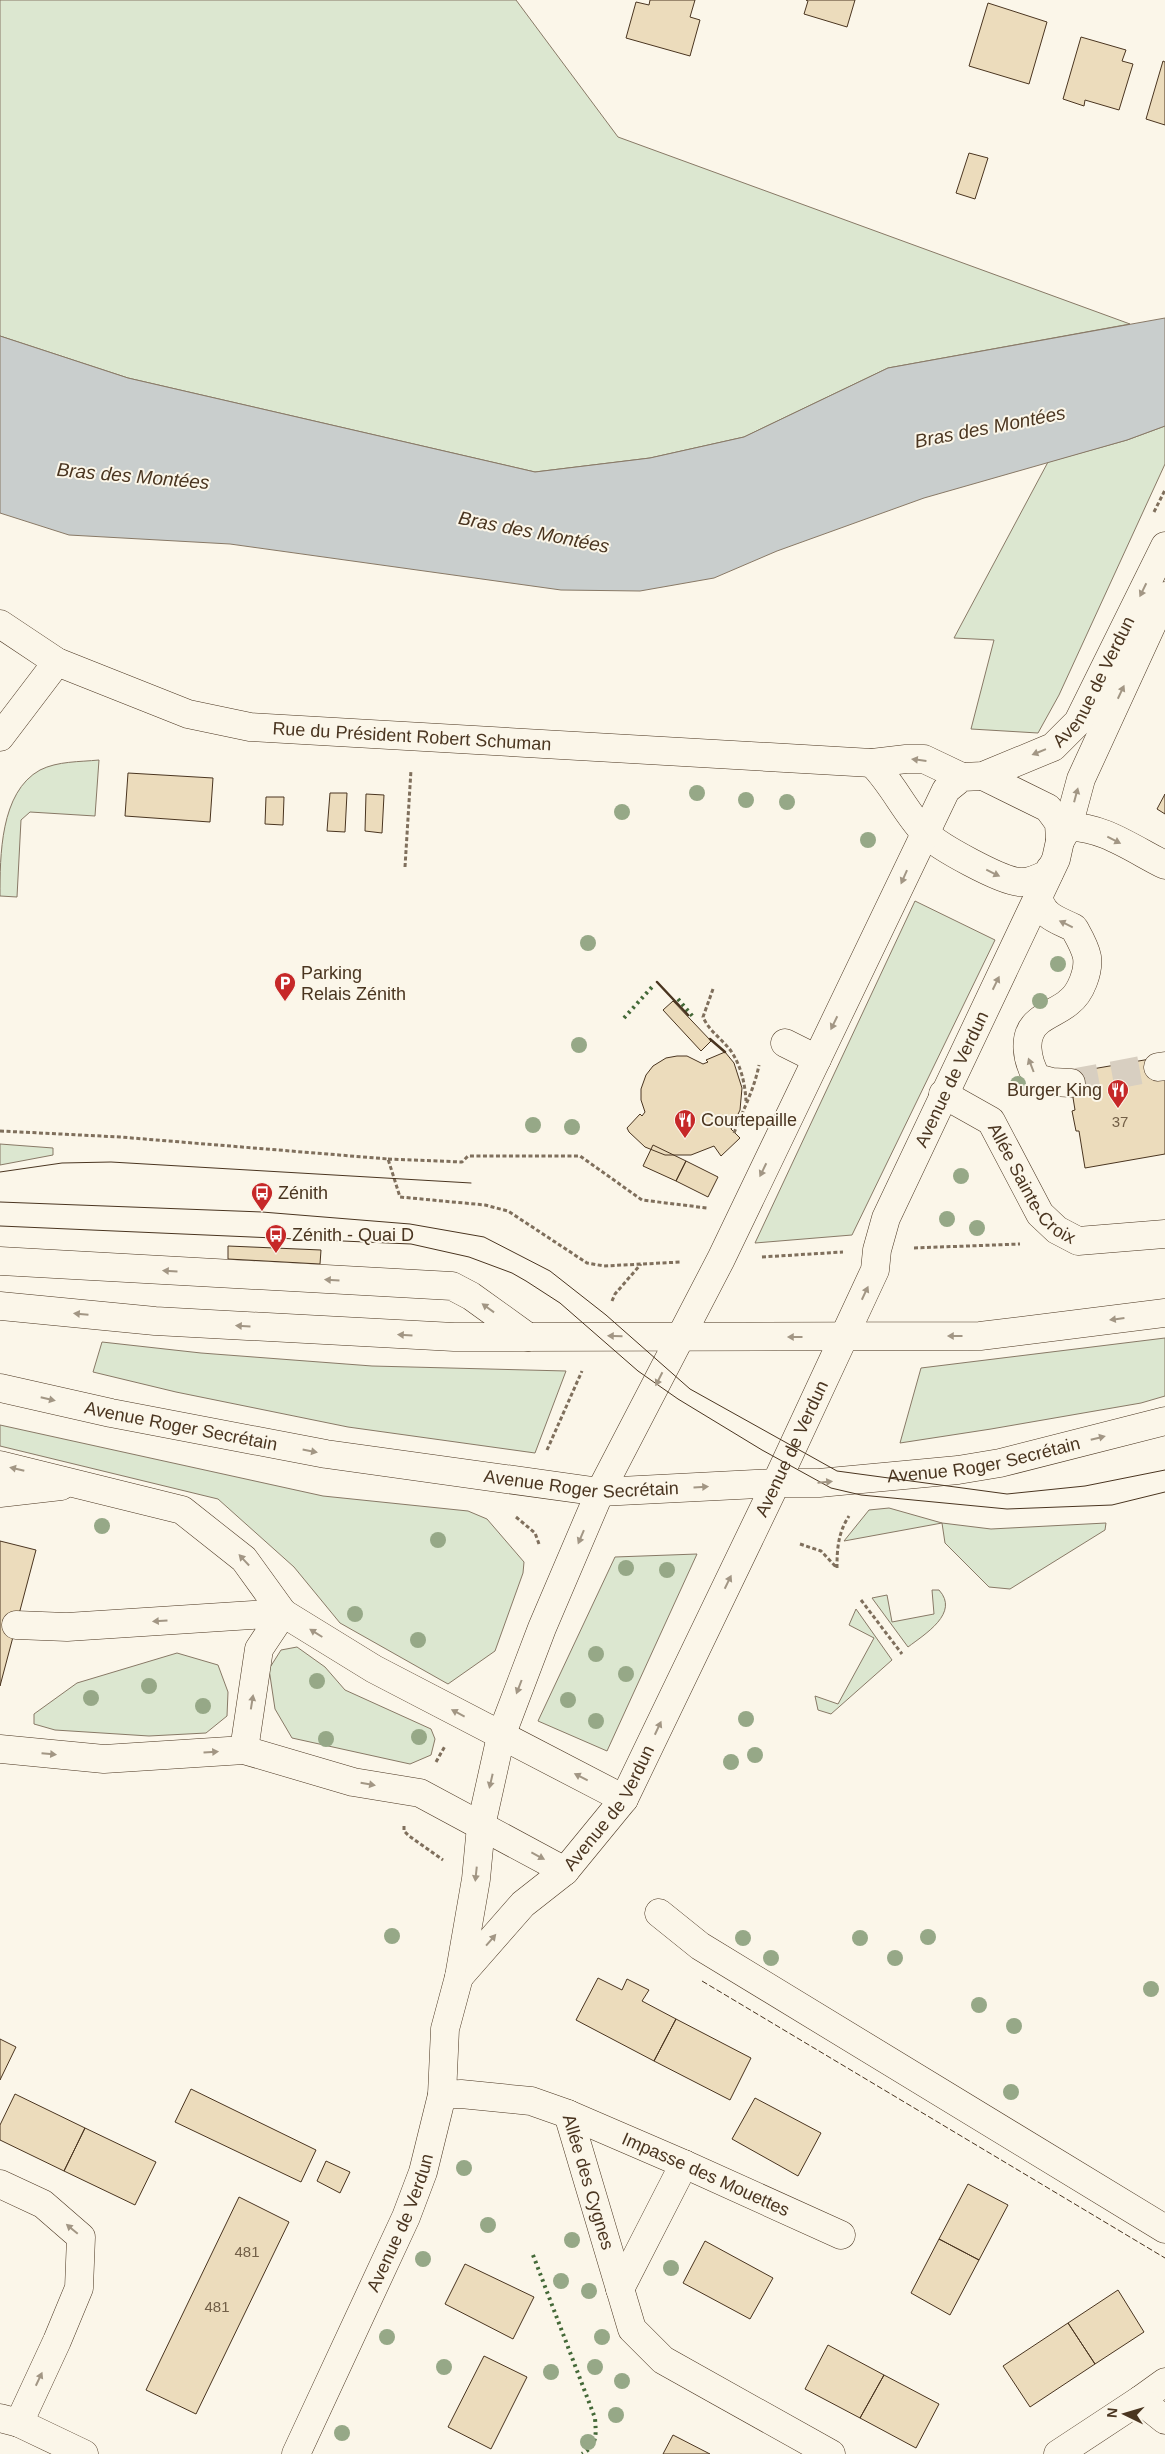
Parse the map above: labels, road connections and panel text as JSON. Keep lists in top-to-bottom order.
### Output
{
  "streets": {
    "street": [
      "Avenue de Verdun",
      "Rue du Président Robert Schuman",
      "Allée Sainte-Croix",
      "Avenue Roger Secrétain",
      "Impasse des Mouettes",
      "Allée des Cygnes"
    ]
  },
  "crossings": [
    ["Avenue de Verdun", "Rue du Président Robert Schuman"],
    ["Avenue de Verdun", "Allée Sainte-Croix"],
    ["Avenue de Verdun", "Avenue Roger Secrétain"],
    ["Avenue de Verdun", "Allée des Cygnes"],
    ["Impasse des Mouettes", "Allée des Cygnes"]
  ],
  "water": ["Bras des Montées"],
  "places": {
    "parking": ["Parking Relais Zénith"],
    "restaurant": ["Burger King", "Courtepaille"],
    "bus stop": ["Zénith", "Zénith - Quai D"]
  },
  "house_numbers": ["37", "481", "481"],
  "north": "left"
}
